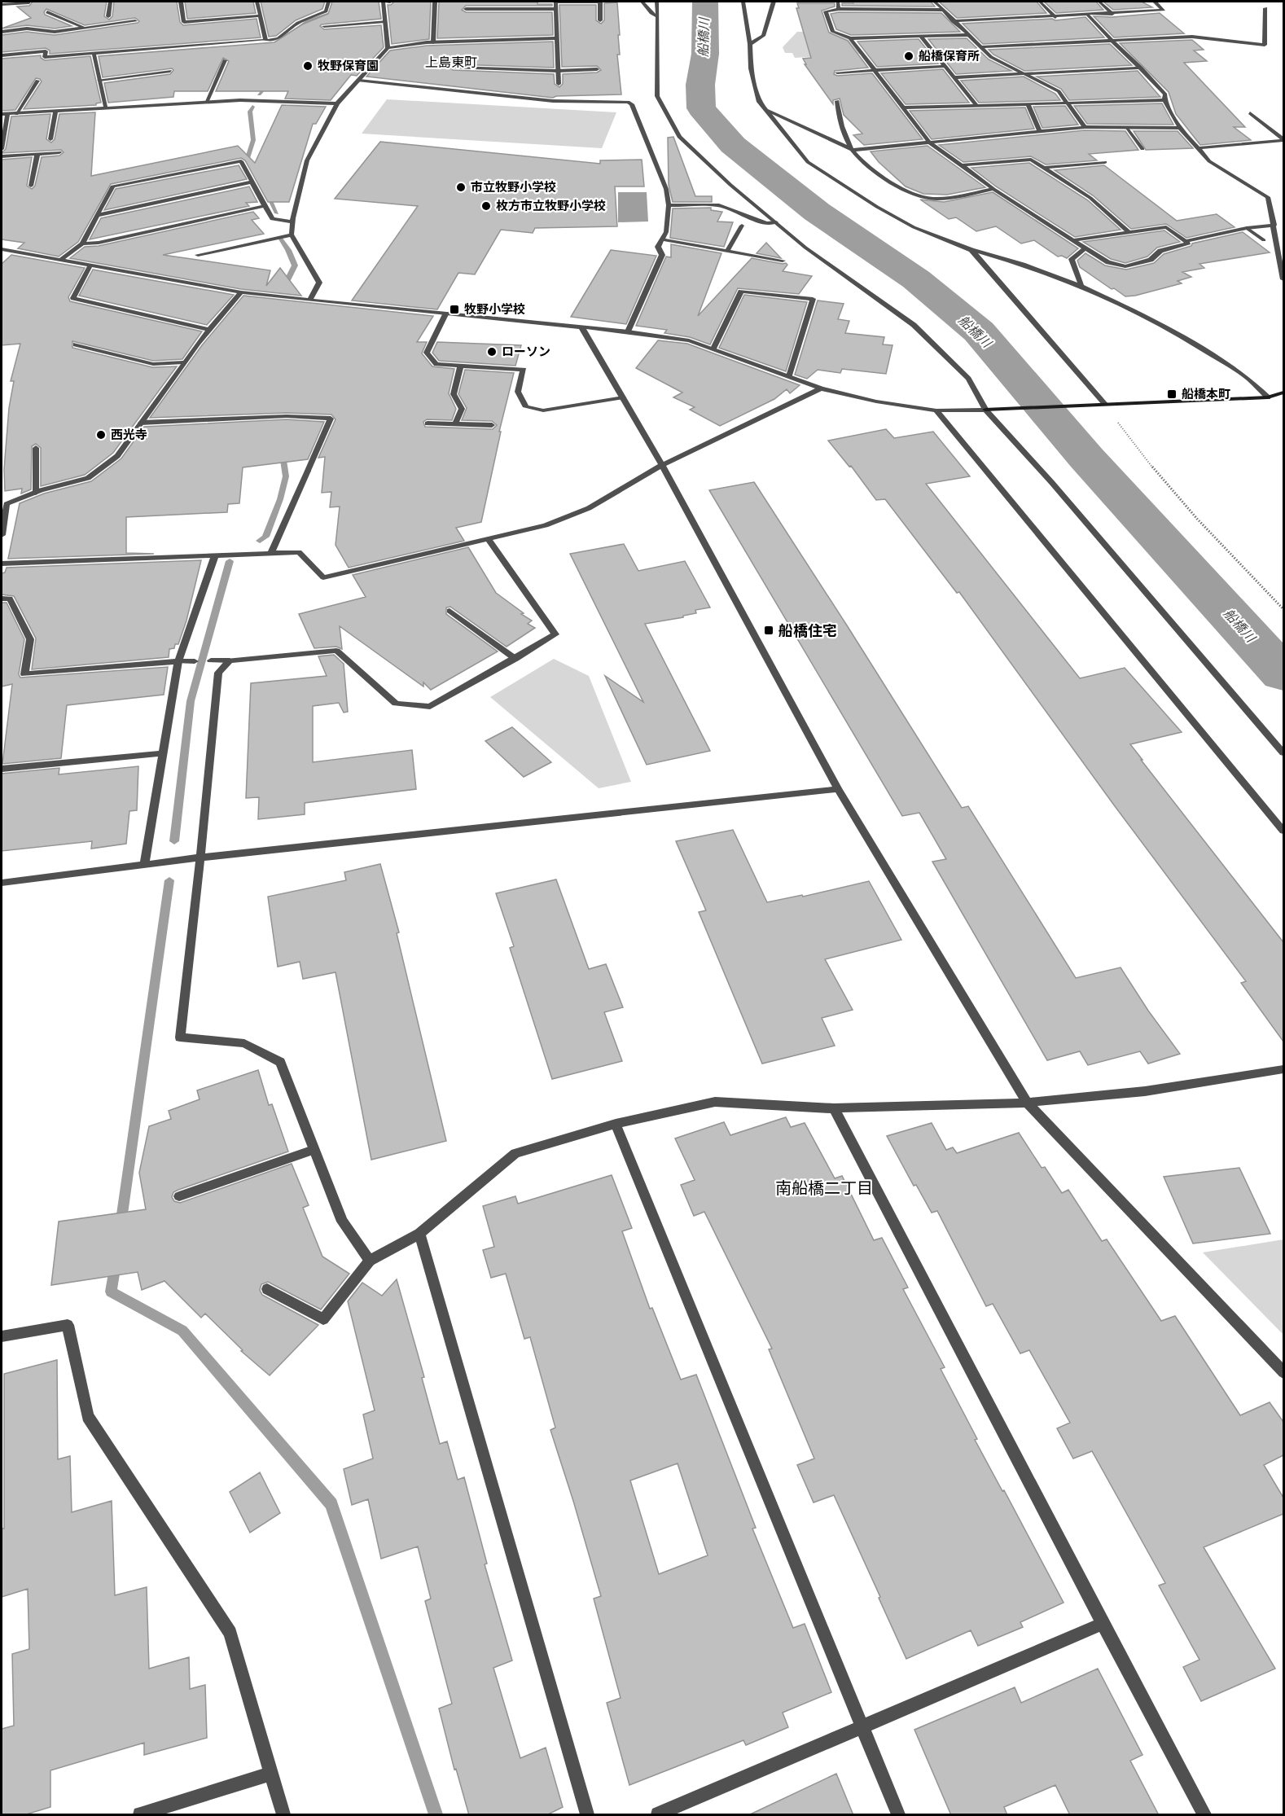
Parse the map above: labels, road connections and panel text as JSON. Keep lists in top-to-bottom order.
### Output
{
  "districts": ["上島東町", "南船橋二丁目"],
  "water": ["船橋川"],
  "places": {
    "other": [
      "船橋保育所",
      "牧野保育園",
      "市立牧野小学校",
      "枚方市立牧野小学校",
      "ローソン",
      "西光寺"
    ],
    "transit": ["牧野小学校", "船橋本町", "船橋住宅"]
  }
}
